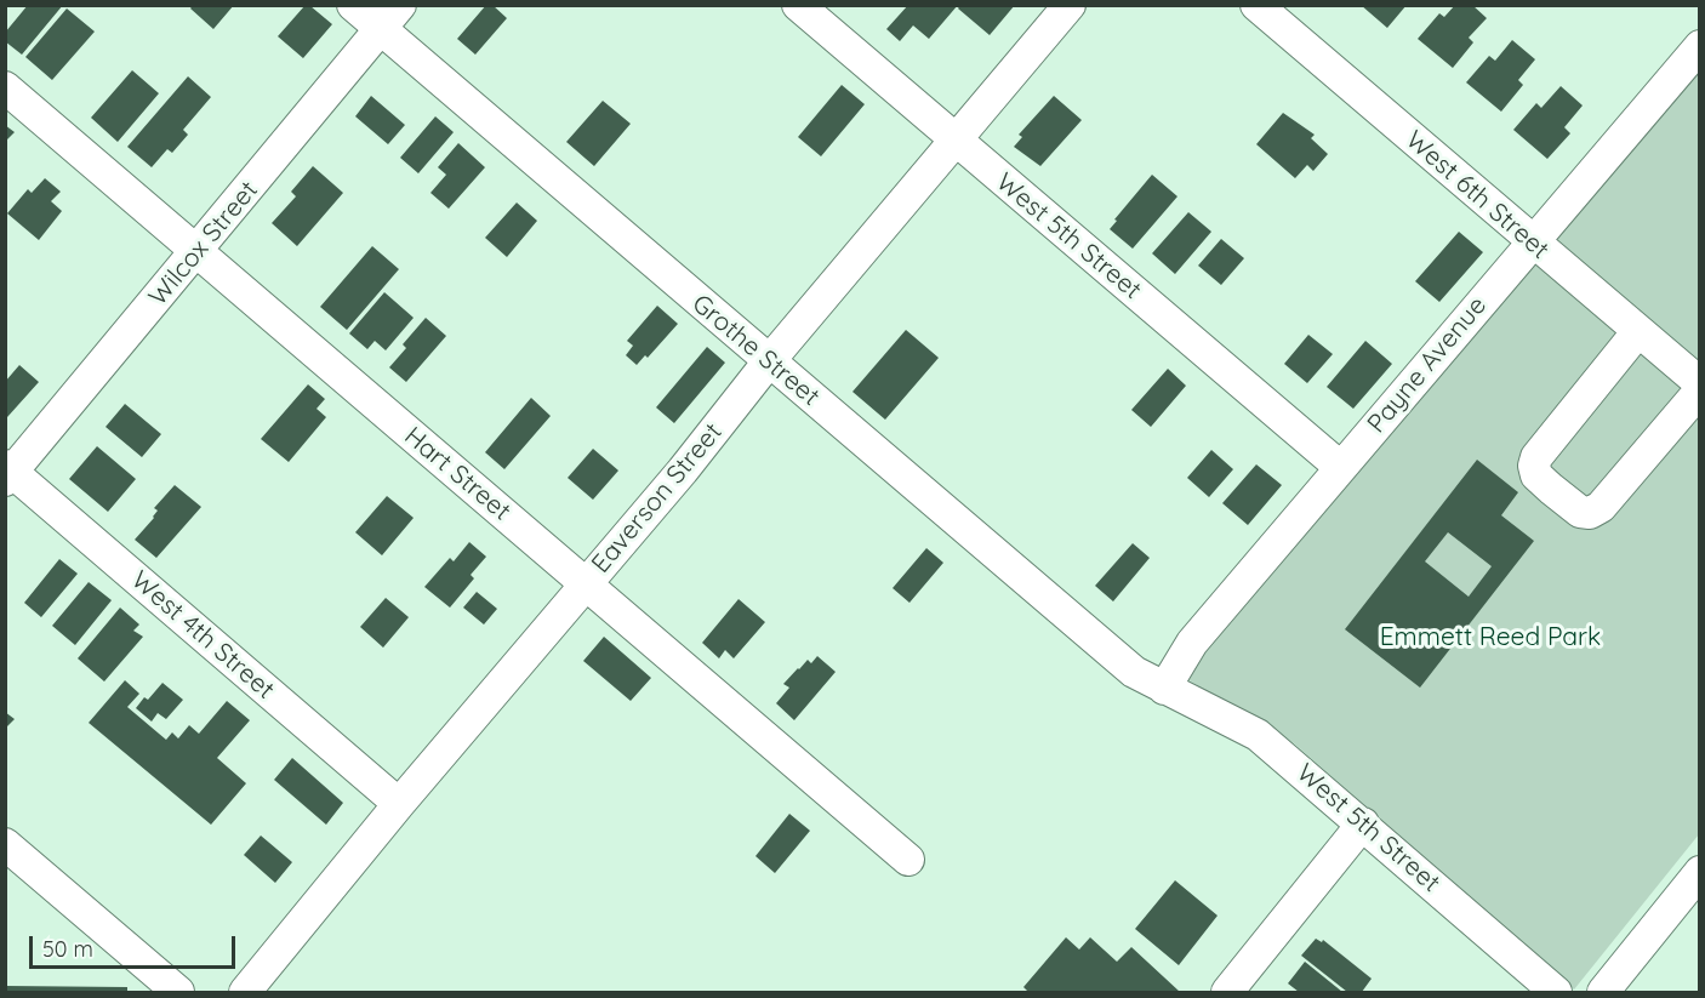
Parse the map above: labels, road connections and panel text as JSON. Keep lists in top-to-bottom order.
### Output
{
  "streets": {
    "street": [
      "West 6th Street",
      "West 5th Street",
      "Wilcox Street",
      "Grothe Street",
      "Payne Avenue",
      "Hart Street",
      "Eaverson Street",
      "West 4th Street"
    ]
  },
  "crossings": [
    ["West 6th Street", "Payne Avenue"],
    ["West 5th Street", "Grothe Street"],
    ["West 5th Street", "Payne Avenue"],
    ["West 5th Street", "Eaverson Street"],
    ["Wilcox Street", "Grothe Street"],
    ["Wilcox Street", "Hart Street"],
    ["Wilcox Street", "West 4th Street"],
    ["Grothe Street", "Payne Avenue"],
    ["Grothe Street", "Eaverson Street"],
    ["Hart Street", "Eaverson Street"],
    ["Eaverson Street", "West 4th Street"]
  ],
  "parks": ["Emmett Reed Park"],
  "scale_bar": "50 m"
}
